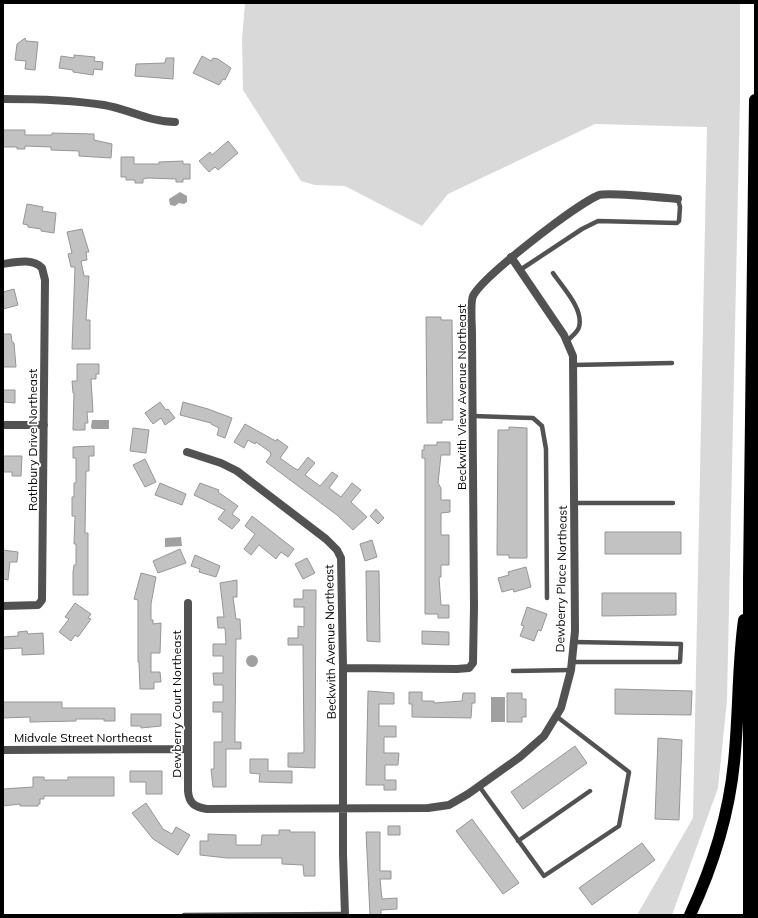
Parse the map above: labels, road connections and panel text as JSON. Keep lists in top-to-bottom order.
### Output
{
  "streets": {
    "street": [
      "Beckwith View Avenue Northeast",
      "Rothbury Drive Northeast",
      "Dewberry Place Northeast",
      "Beckwith Avenue Northeast",
      "Dewberry Court Northeast",
      "Midvale Street Northeast"
    ]
  },
  "crossings": [
    ["Beckwith View Avenue Northeast", "Dewberry Place Northeast"],
    ["Beckwith View Avenue Northeast", "Beckwith Avenue Northeast"],
    ["Dewberry Place Northeast", "Beckwith Avenue Northeast"],
    ["Dewberry Place Northeast", "Dewberry Court Northeast"],
    ["Dewberry Court Northeast", "Midvale Street Northeast"]
  ]
}
